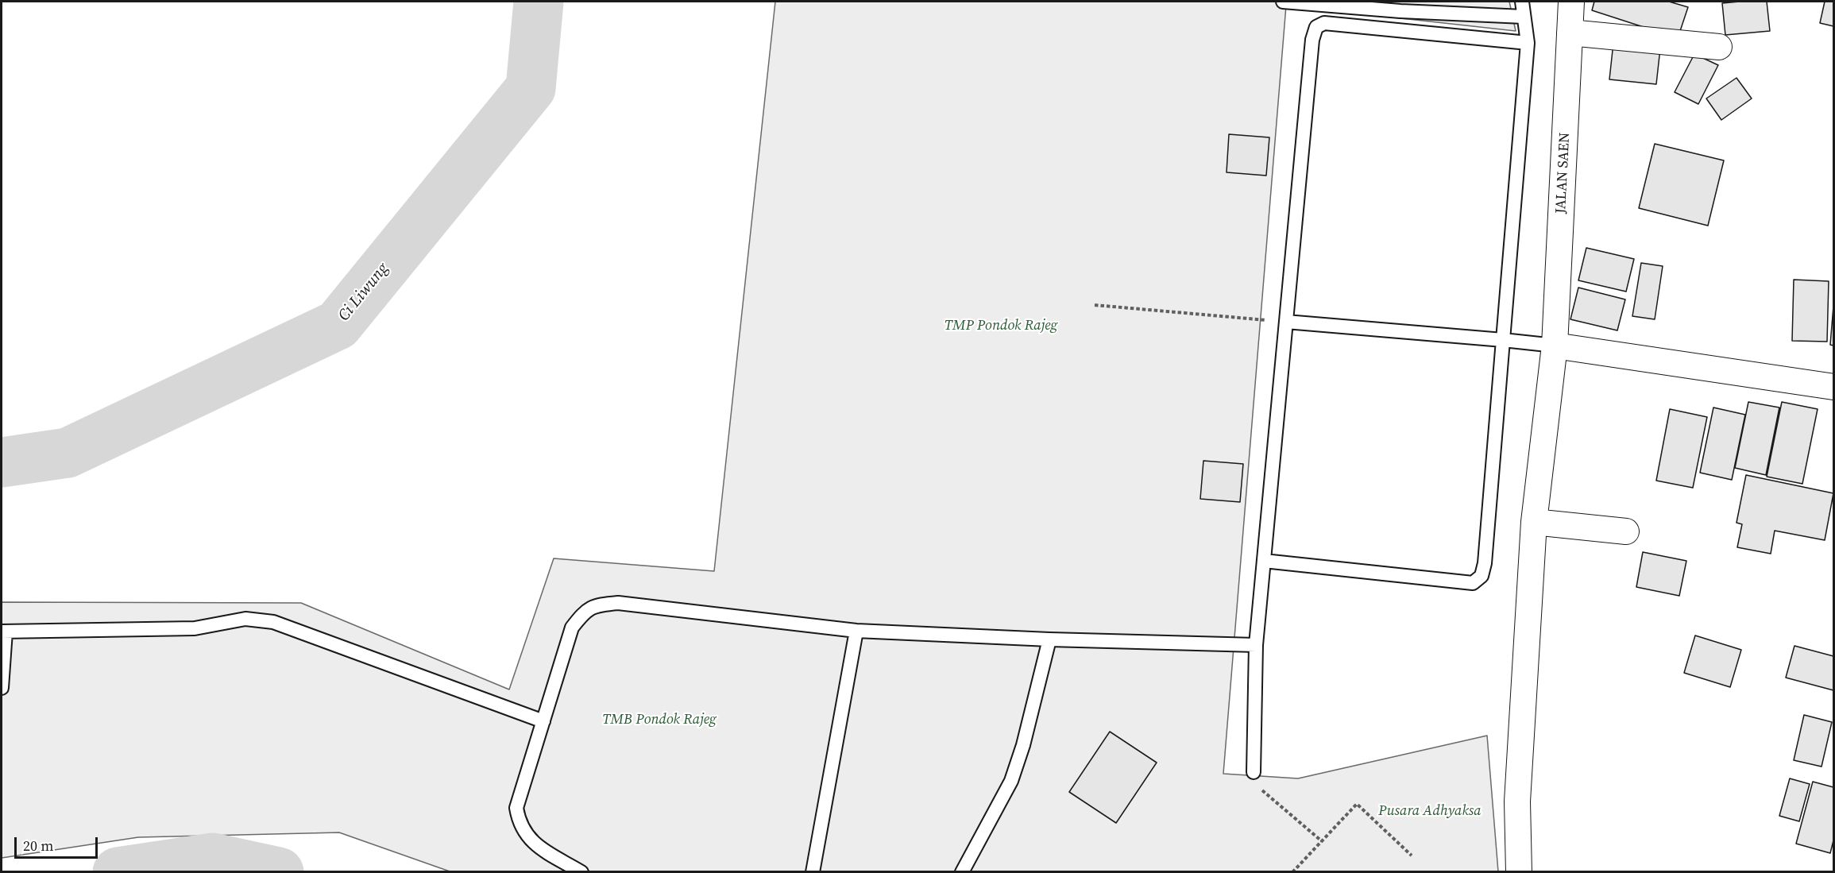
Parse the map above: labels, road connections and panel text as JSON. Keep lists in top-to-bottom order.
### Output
{
  "streets": {
    "street": ["JALAN SAEN"]
  },
  "water": ["Ci Liwung"],
  "parks": ["TMP Pondok Rajeg", "TMB Pondok Rajeg", "Pusara Adhyaksa"],
  "scale_bar": "20 m"
}
